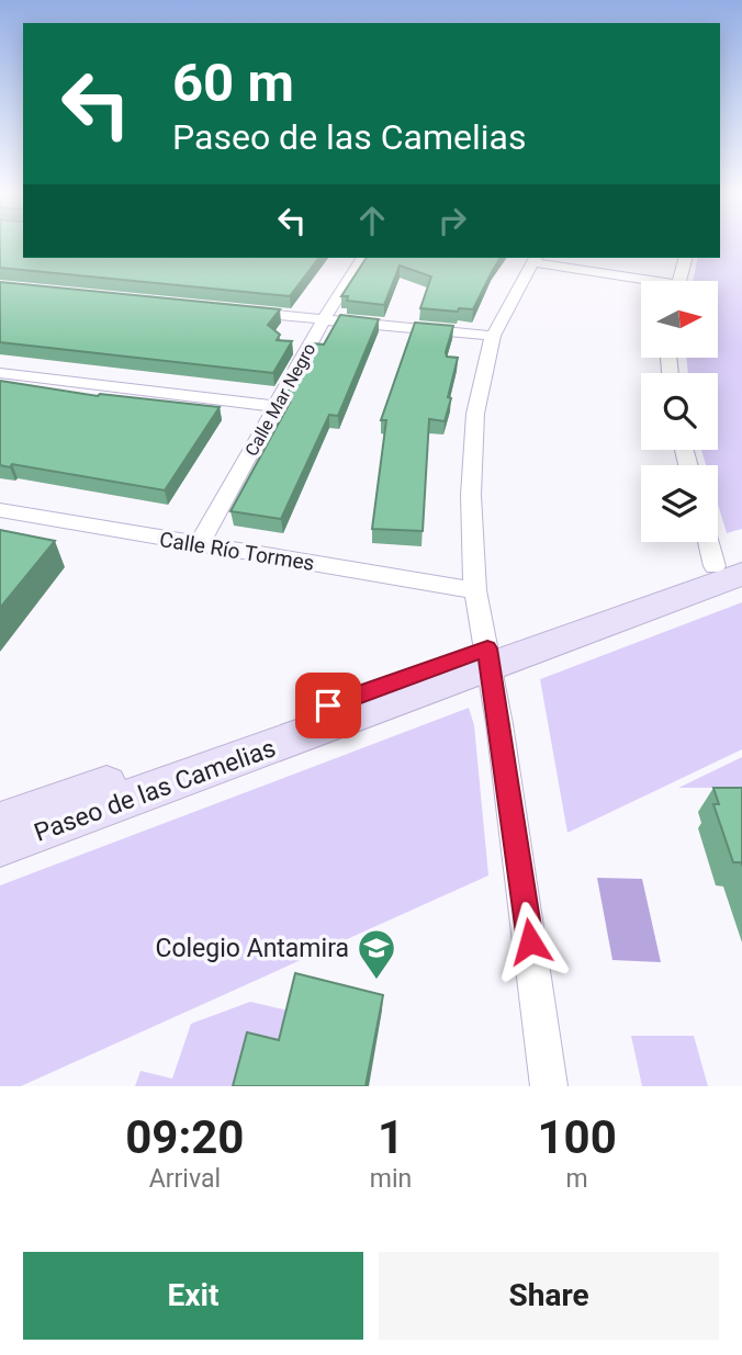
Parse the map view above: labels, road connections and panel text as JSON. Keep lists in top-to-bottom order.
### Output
{
  "streets": {
    "street": ["Calle Mar Negro", "Calle Río Tormes", "Paseo de las Camelias"]
  },
  "crossings": [
    ["Calle Mar Negro", "Calle Río Tormes"]
  ],
  "places": {
    "school or university": ["Colegio Antamira"]
  },
  "north": "right",
  "page": {
    "turn": ["60 m", "Paseo de las Camelias"],
    "eta": [
      "09:20",
      "Arrival",
      "1",
      "min",
      "100",
      "m"
    ],
    "buttons": ["Exit", "Share"]
  }
}
